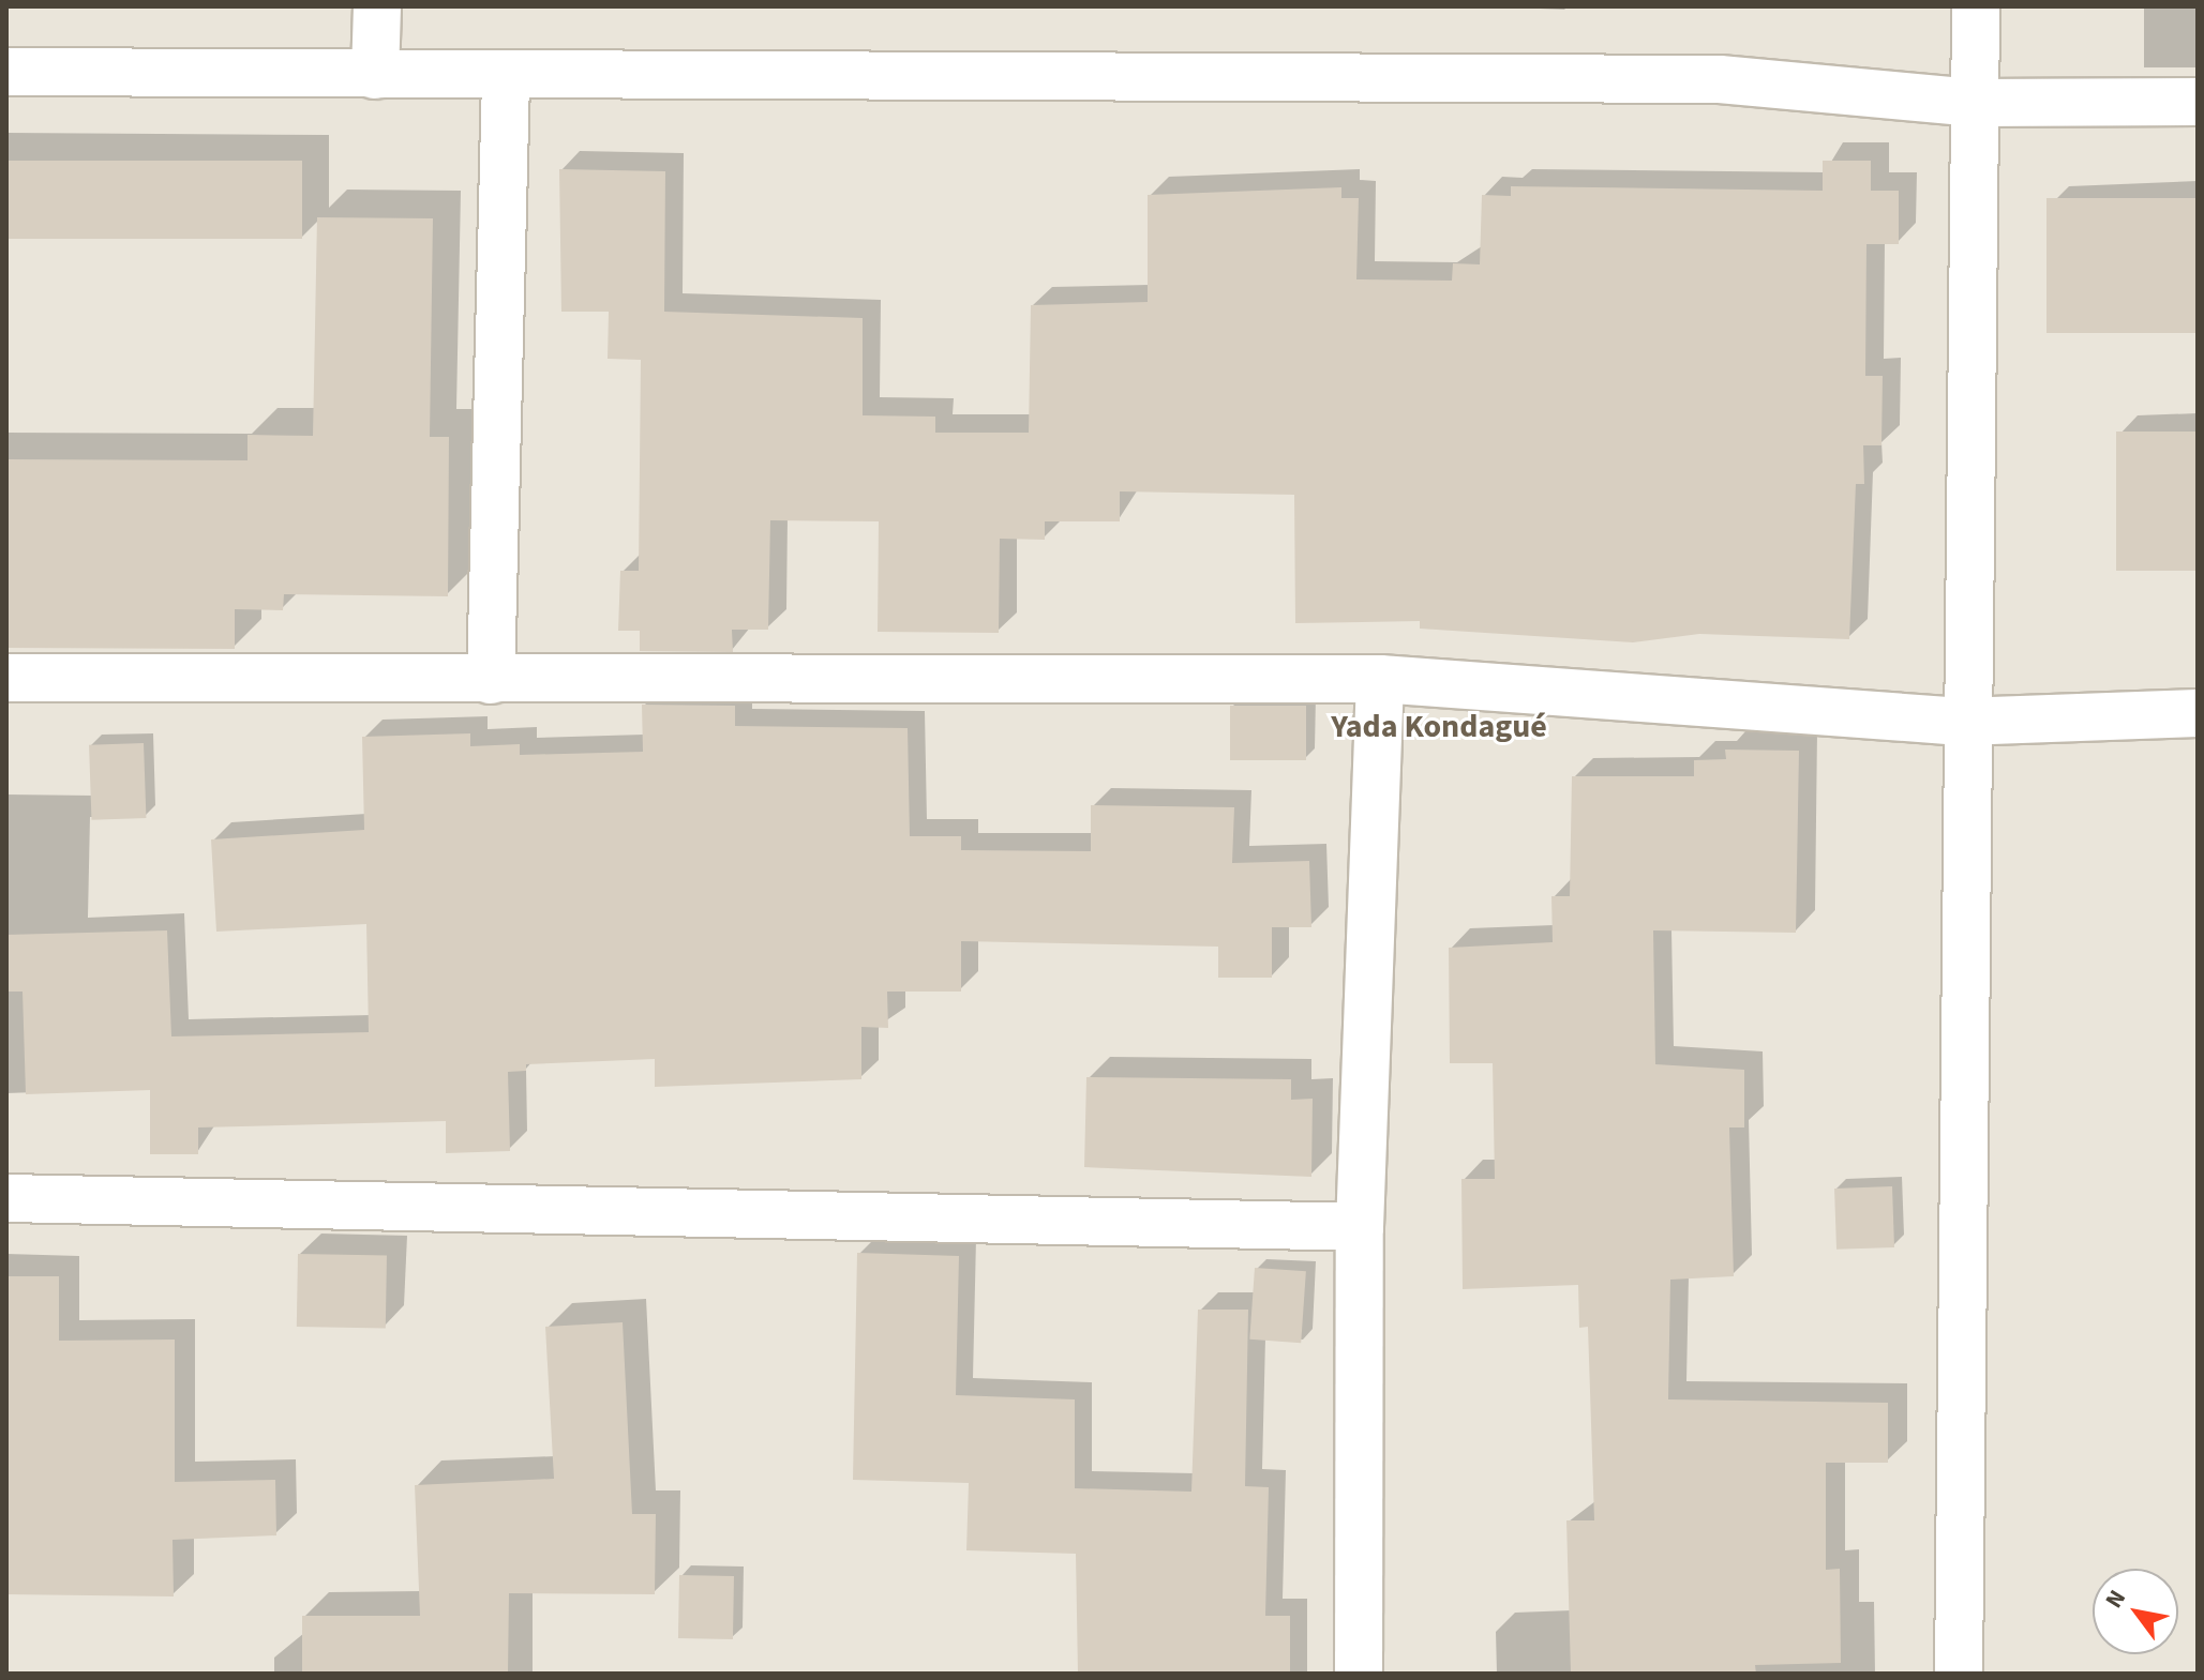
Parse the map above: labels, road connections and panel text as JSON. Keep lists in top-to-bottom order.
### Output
{
  "districts": ["Yada Kondagué"],
  "north": "top left"
}
